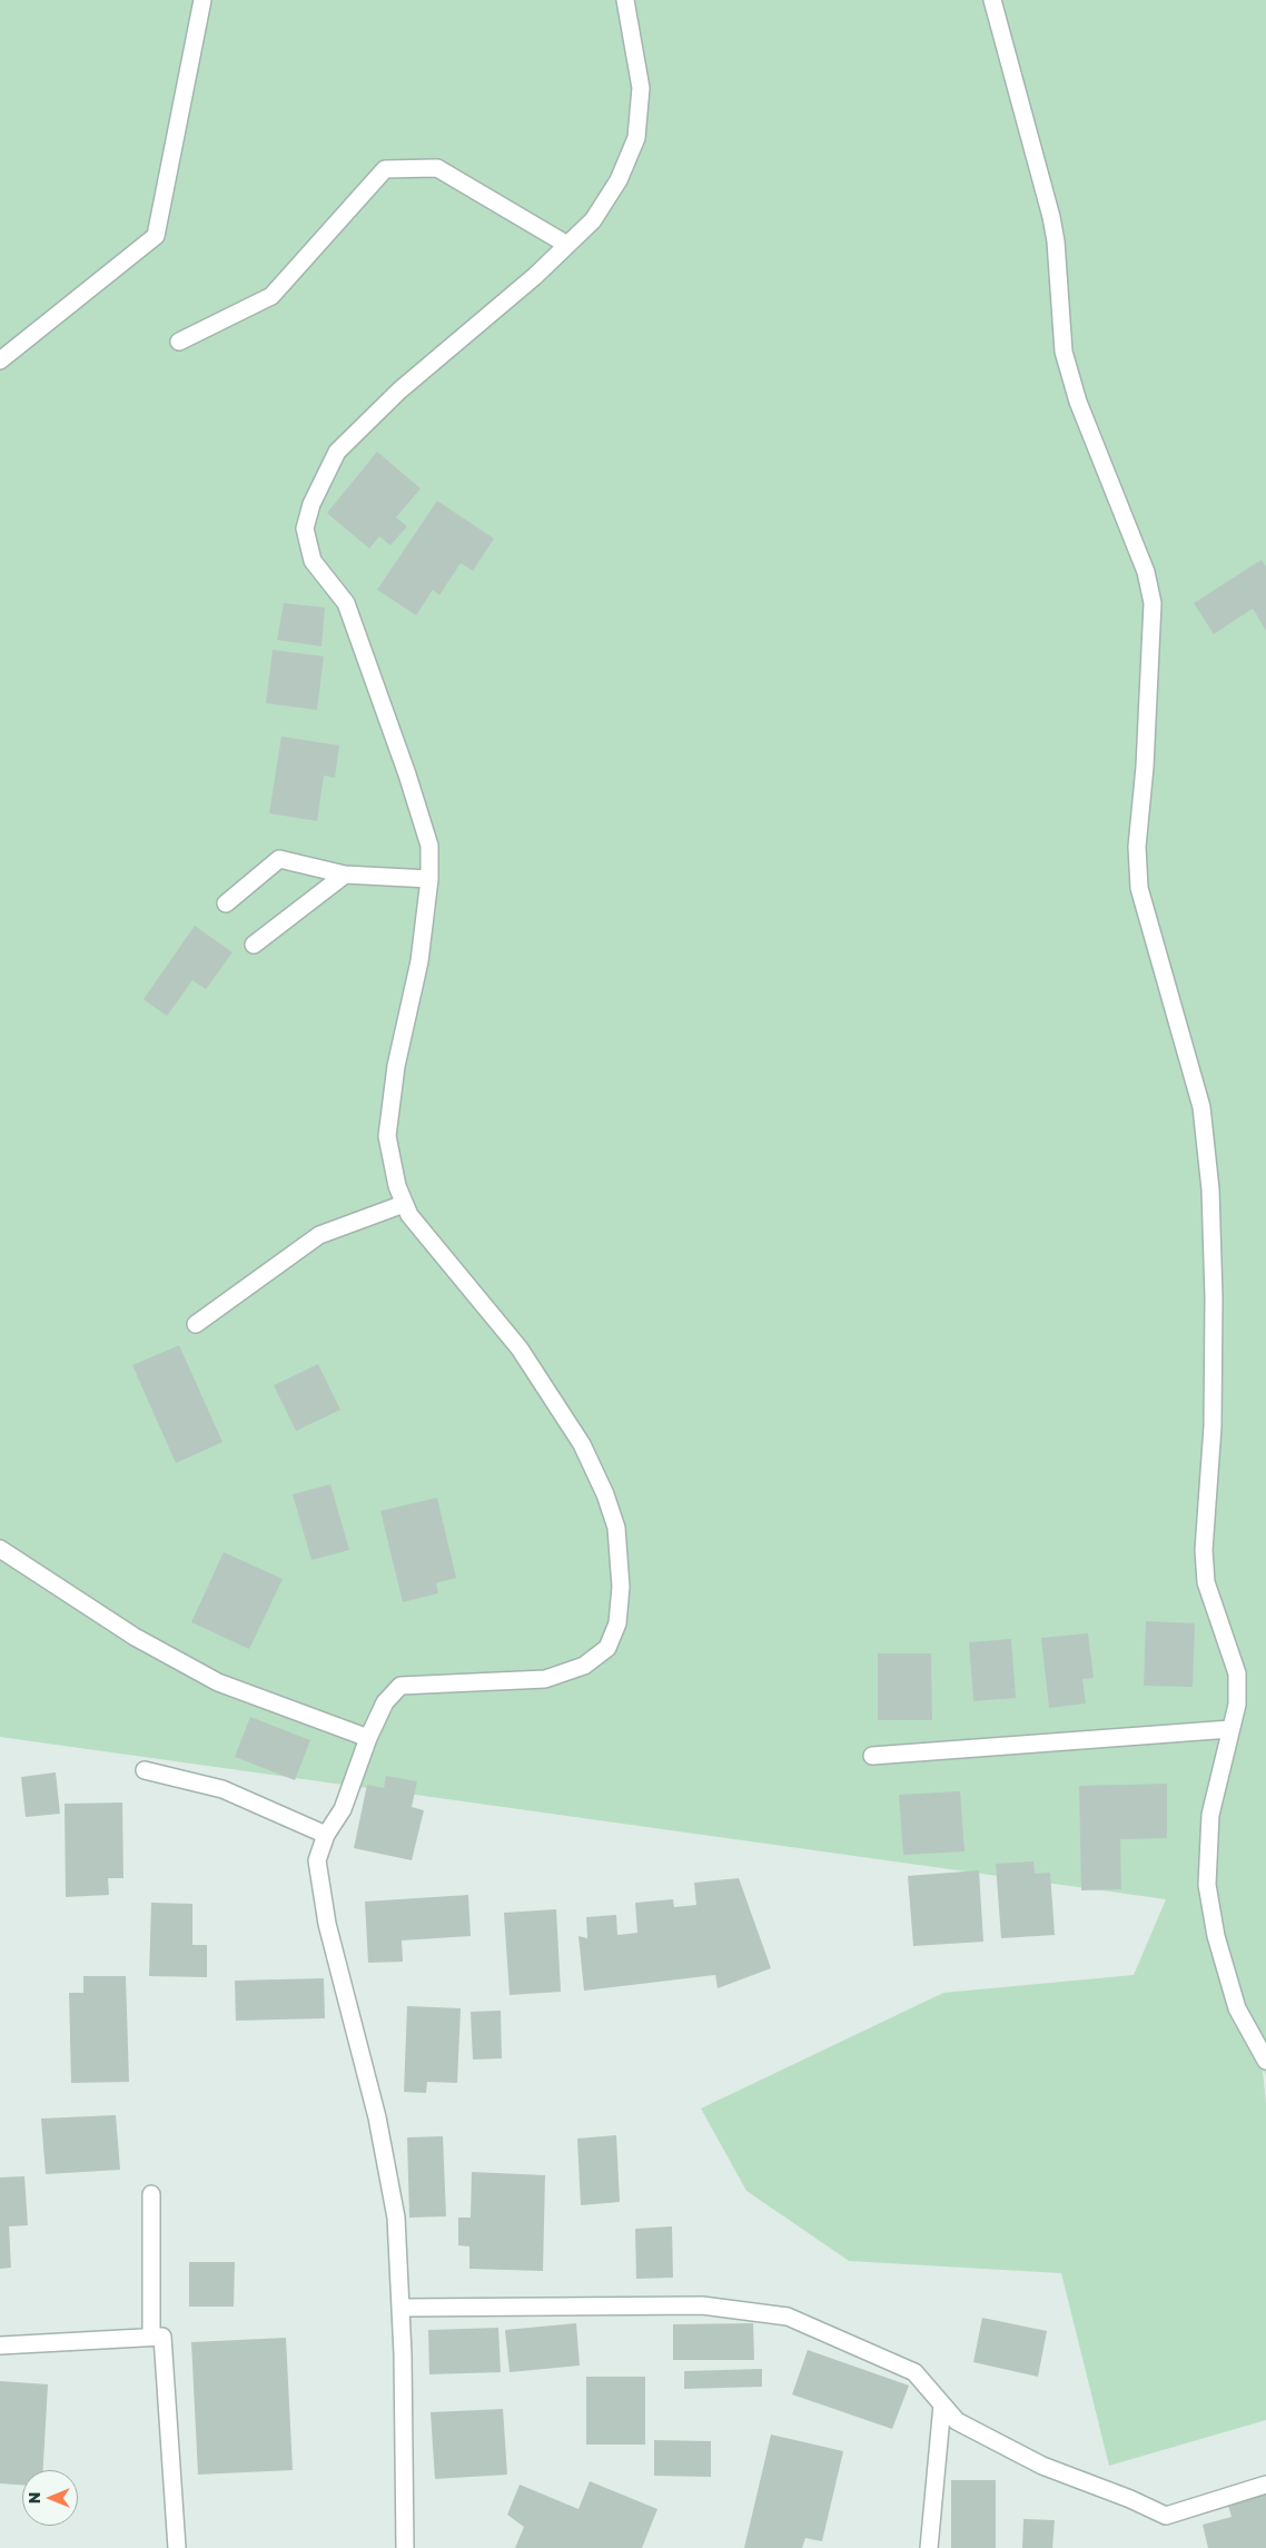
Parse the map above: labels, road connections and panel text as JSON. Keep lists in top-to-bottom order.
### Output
{
  "north": "left"
}
